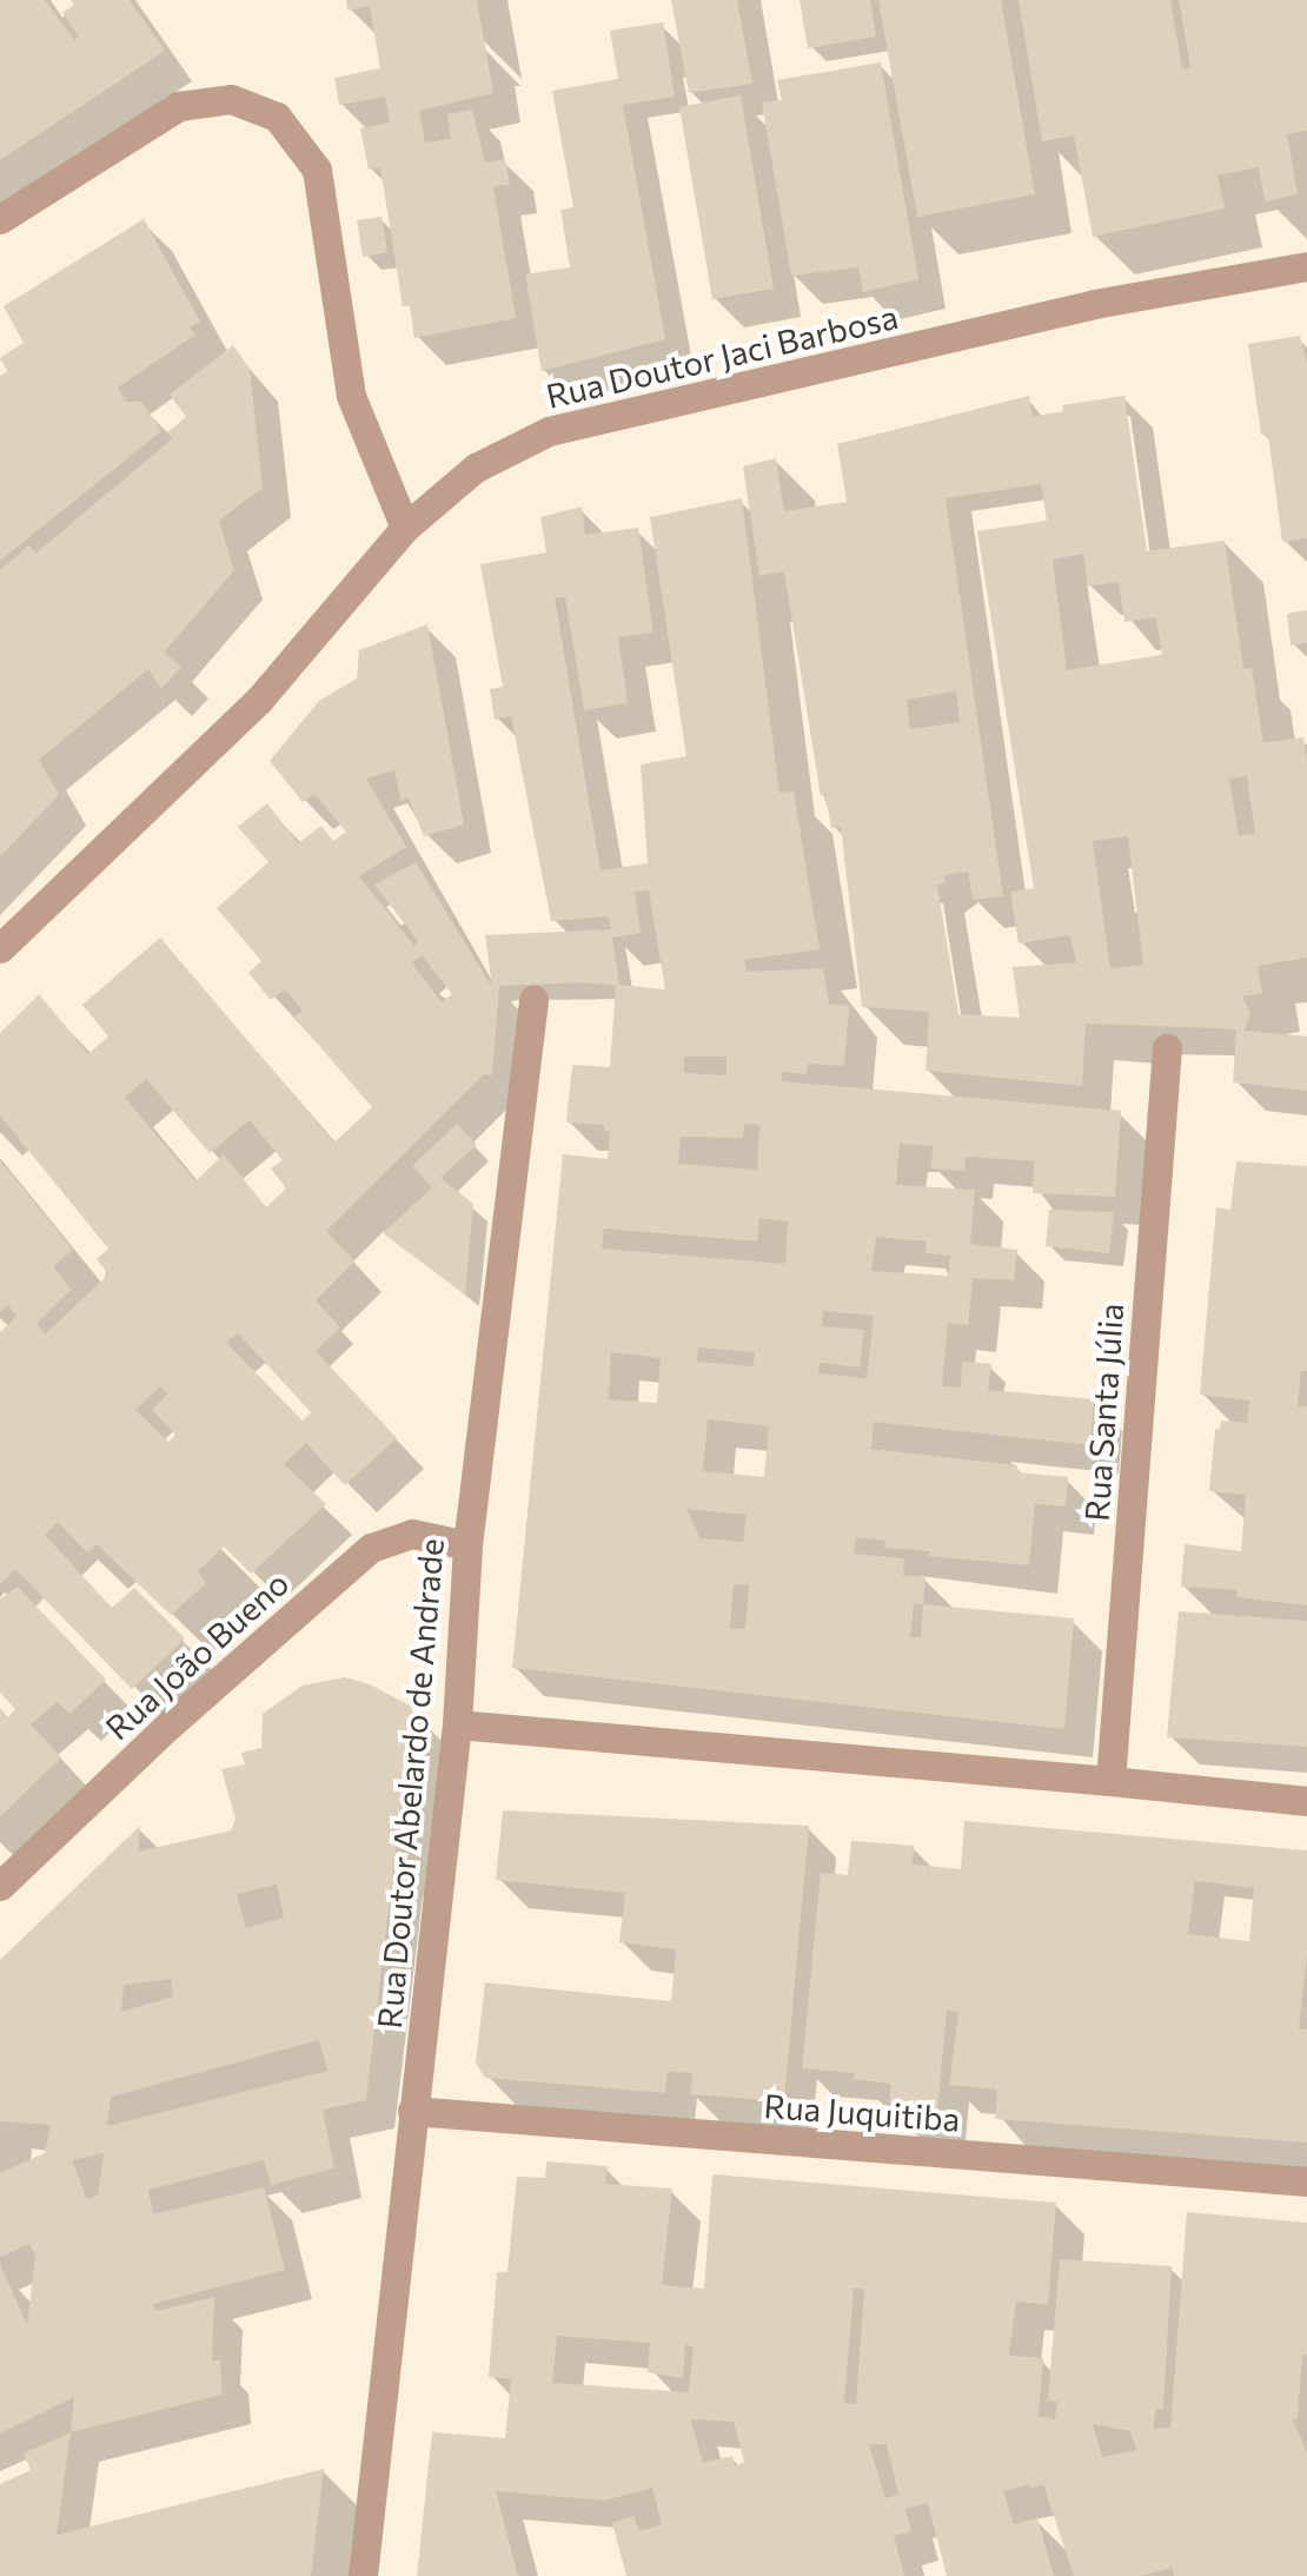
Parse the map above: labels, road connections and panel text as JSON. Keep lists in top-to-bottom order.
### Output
{
  "streets": {
    "street": [
      "Rua Doutor Jaci Barbosa",
      "Rua Santa Júlia",
      "Rua João Bueno",
      "Rua Doutor Abelardo de Andrade",
      "Rua Juquitiba"
    ]
  },
  "crossings": [
    ["Rua João Bueno", "Rua Doutor Abelardo de Andrade"],
    ["Rua Doutor Abelardo de Andrade", "Rua Juquitiba"]
  ]
}
